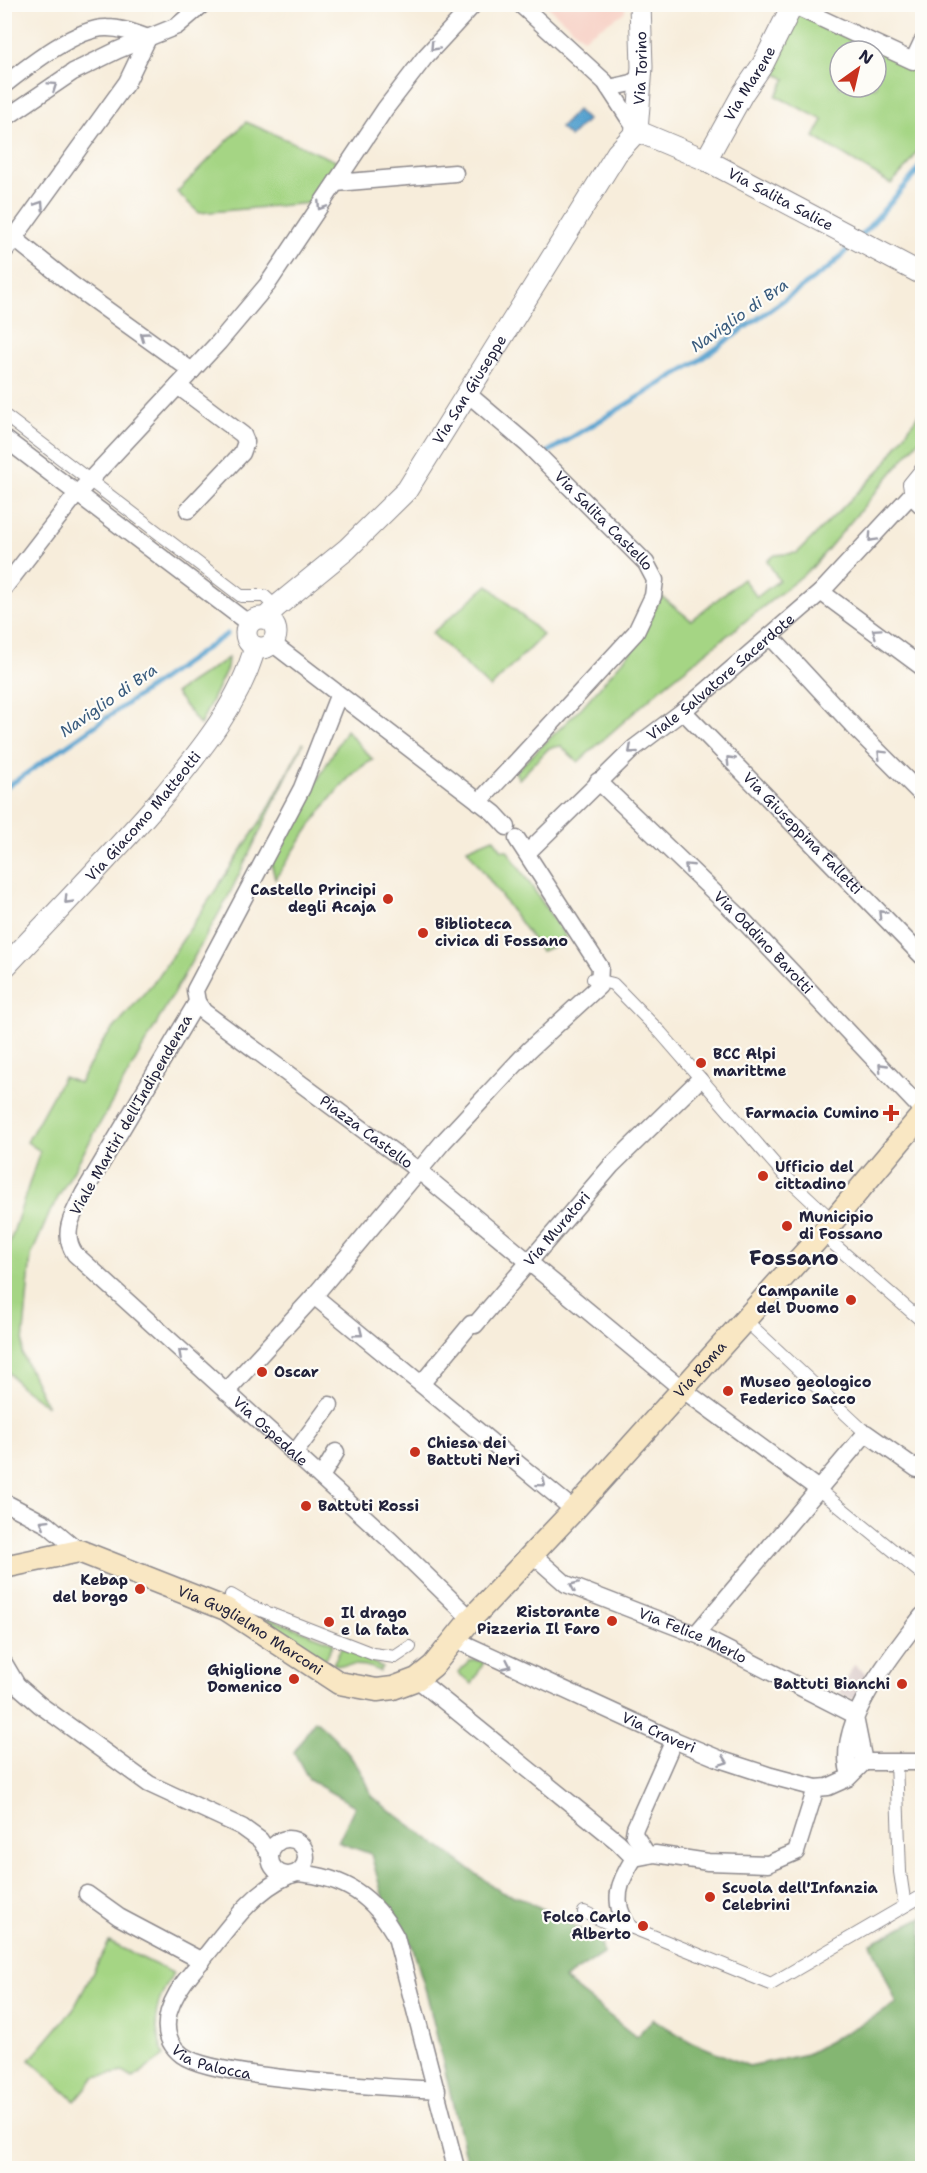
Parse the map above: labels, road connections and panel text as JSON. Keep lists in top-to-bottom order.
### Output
{
  "streets": {
    "main road": ["Via Roma", "Via Guglielmo Marconi"],
    "street": [
      "Via Torino",
      "Via Marene",
      "Via Salita Salice",
      "Via San Giuseppe",
      "Via Salita Castello",
      "Viale Salvatore Sacerdote",
      "Via Giacomo Matteotti",
      "Via Giuseppina Falletti",
      "Via Oddino Barotti",
      "Viale Martiri dell'Indipendenza",
      "Piazza Castello",
      "Via Muratori",
      "Via Ospedale",
      "Via Felice Merlo",
      "Via Craveri",
      "Via Palocca"
    ]
  },
  "crossings": [
    ["Via Torino", "Via Salita Salice"],
    ["Via Torino", "Via San Giuseppe"],
    ["Via Marene", "Via Salita Salice"],
    ["Via Salita Salice", "Via San Giuseppe"],
    ["Via San Giuseppe", "Via Salita Castello"],
    ["Viale Salvatore Sacerdote", "Via Giuseppina Falletti"],
    ["Viale Salvatore Sacerdote", "Via Oddino Barotti"],
    ["Viale Martiri dell'Indipendenza", "Piazza Castello"],
    ["Viale Martiri dell'Indipendenza", "Via Ospedale"],
    ["Via Roma", "Via Ospedale"],
    ["Via Roma", "Via Guglielmo Marconi"],
    ["Via Roma", "Via Felice Merlo"],
    ["Via Ospedale", "Via Guglielmo Marconi"],
    ["Via Guglielmo Marconi", "Via Craveri"]
  ],
  "one_way": [
    "Viale Salvatore Sacerdote",
    "Via Giacomo Matteotti",
    "Via Ospedale",
    "Via Felice Merlo"
  ],
  "districts": ["Fossano"],
  "water": ["Naviglio di Bra"],
  "places": {
    "other": [
      "Castello Principi degli Acaja",
      "Biblioteca civica di Fossano",
      "BCC Alpi marittme",
      "Ufficio del cittadino",
      "Municipio di Fossano",
      "Campanile del Duomo",
      "Oscar",
      "Museo geologico Federico Sacco",
      "Chiesa dei Battuti Neri",
      "Battuti Rossi",
      "Kebap del borgo",
      "Ristorante Pizzeria Il Faro",
      "Il drago e la fata",
      "Ghiglione Domenico",
      "Battuti Bianchi",
      "Scuola dell'Infanzia Celebrini",
      "Folco Carlo Alberto"
    ],
    "health": ["Farmacia Cumino"]
  },
  "north": "top right"
}
